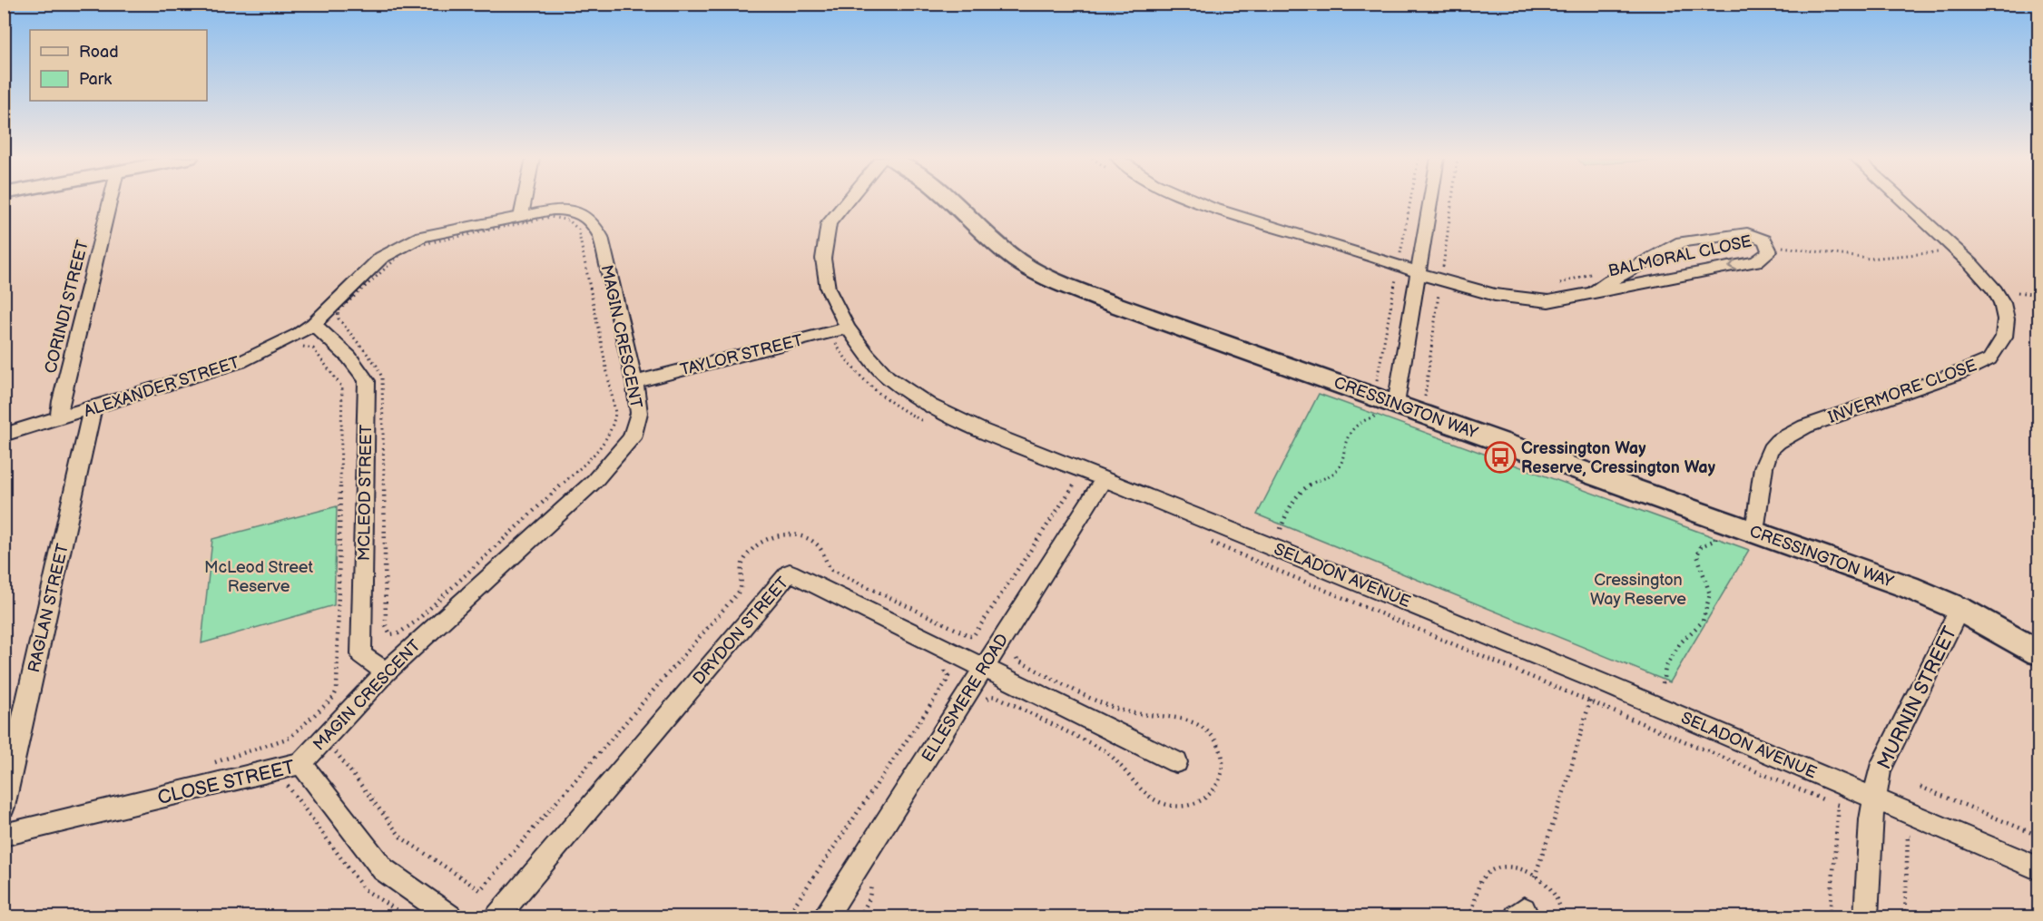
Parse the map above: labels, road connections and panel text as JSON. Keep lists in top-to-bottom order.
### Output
{
  "streets": {
    "street": [
      "BALMORAL CLOSE",
      "CORINDI STREET",
      "MAGIN CRESCENT",
      "TAYLOR STREET",
      "ALEXANDER STREET",
      "INVERMORE CLOSE",
      "CRESSINGTON WAY",
      "MCLEOD STREET",
      "SELADON AVENUE",
      "RAGLAN STREET",
      "DRYDON STREET",
      "ELLESMERE ROAD",
      "MURNIN STREET",
      "CLOSE STREET"
    ]
  },
  "crossings": [
    ["CORINDI STREET", "ALEXANDER STREET"],
    ["MAGIN CRESCENT", "TAYLOR STREET"],
    ["MAGIN CRESCENT", "ALEXANDER STREET"],
    ["MAGIN CRESCENT", "MCLEOD STREET"],
    ["MAGIN CRESCENT", "CLOSE STREET"],
    ["TAYLOR STREET", "SELADON AVENUE"],
    ["ALEXANDER STREET", "MCLEOD STREET"],
    ["ALEXANDER STREET", "RAGLAN STREET"],
    ["INVERMORE CLOSE", "CRESSINGTON WAY"],
    ["CRESSINGTON WAY", "MURNIN STREET"],
    ["SELADON AVENUE", "ELLESMERE ROAD"],
    ["SELADON AVENUE", "MURNIN STREET"],
    ["DRYDON STREET", "ELLESMERE ROAD"]
  ],
  "parks": ["McLeod Street Reserve", "Cressington Way Reserve"],
  "places": {
    "bus stop": ["Cressington Way Reserve, Cressington Way"]
  },
  "legend": ["Road", "Park"]
}
